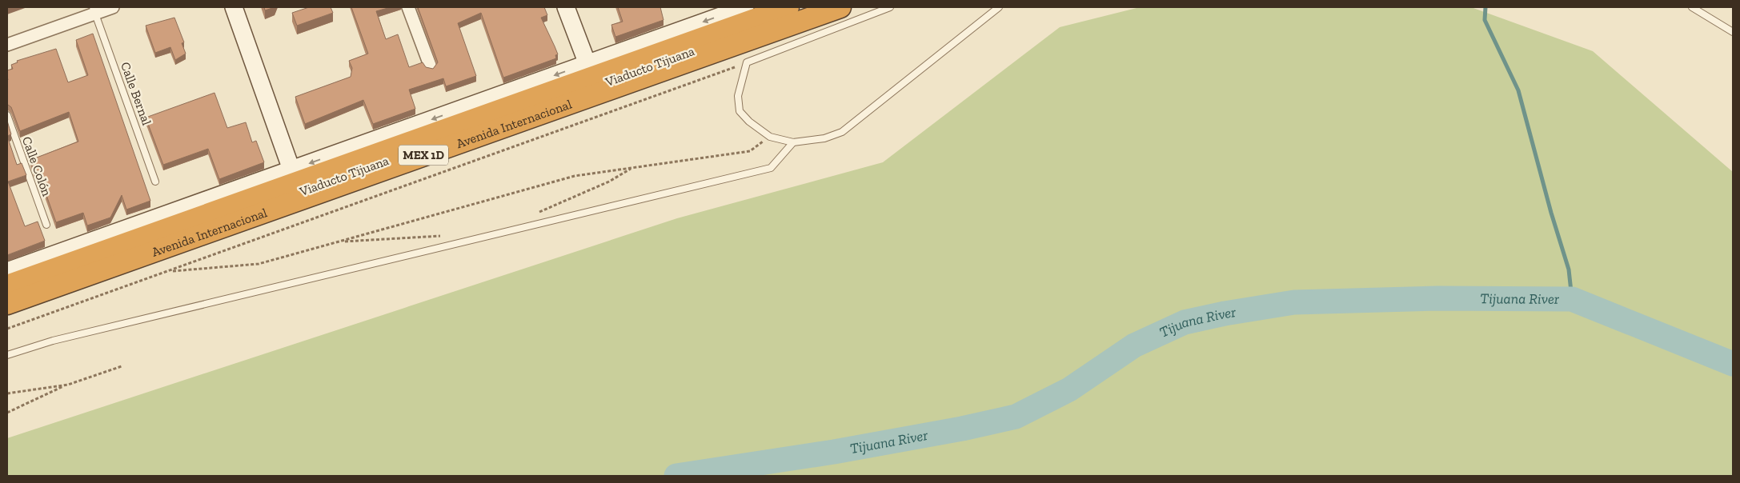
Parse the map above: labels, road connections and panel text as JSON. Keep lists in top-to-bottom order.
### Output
{
  "streets": {
    "highway": ["Viaducto Tijuana", "Avenida Internacional", "MEX 1D"],
    "lane": ["Calle Bernal", "Calle Colón"]
  },
  "water": ["Tijuana River"]
}
